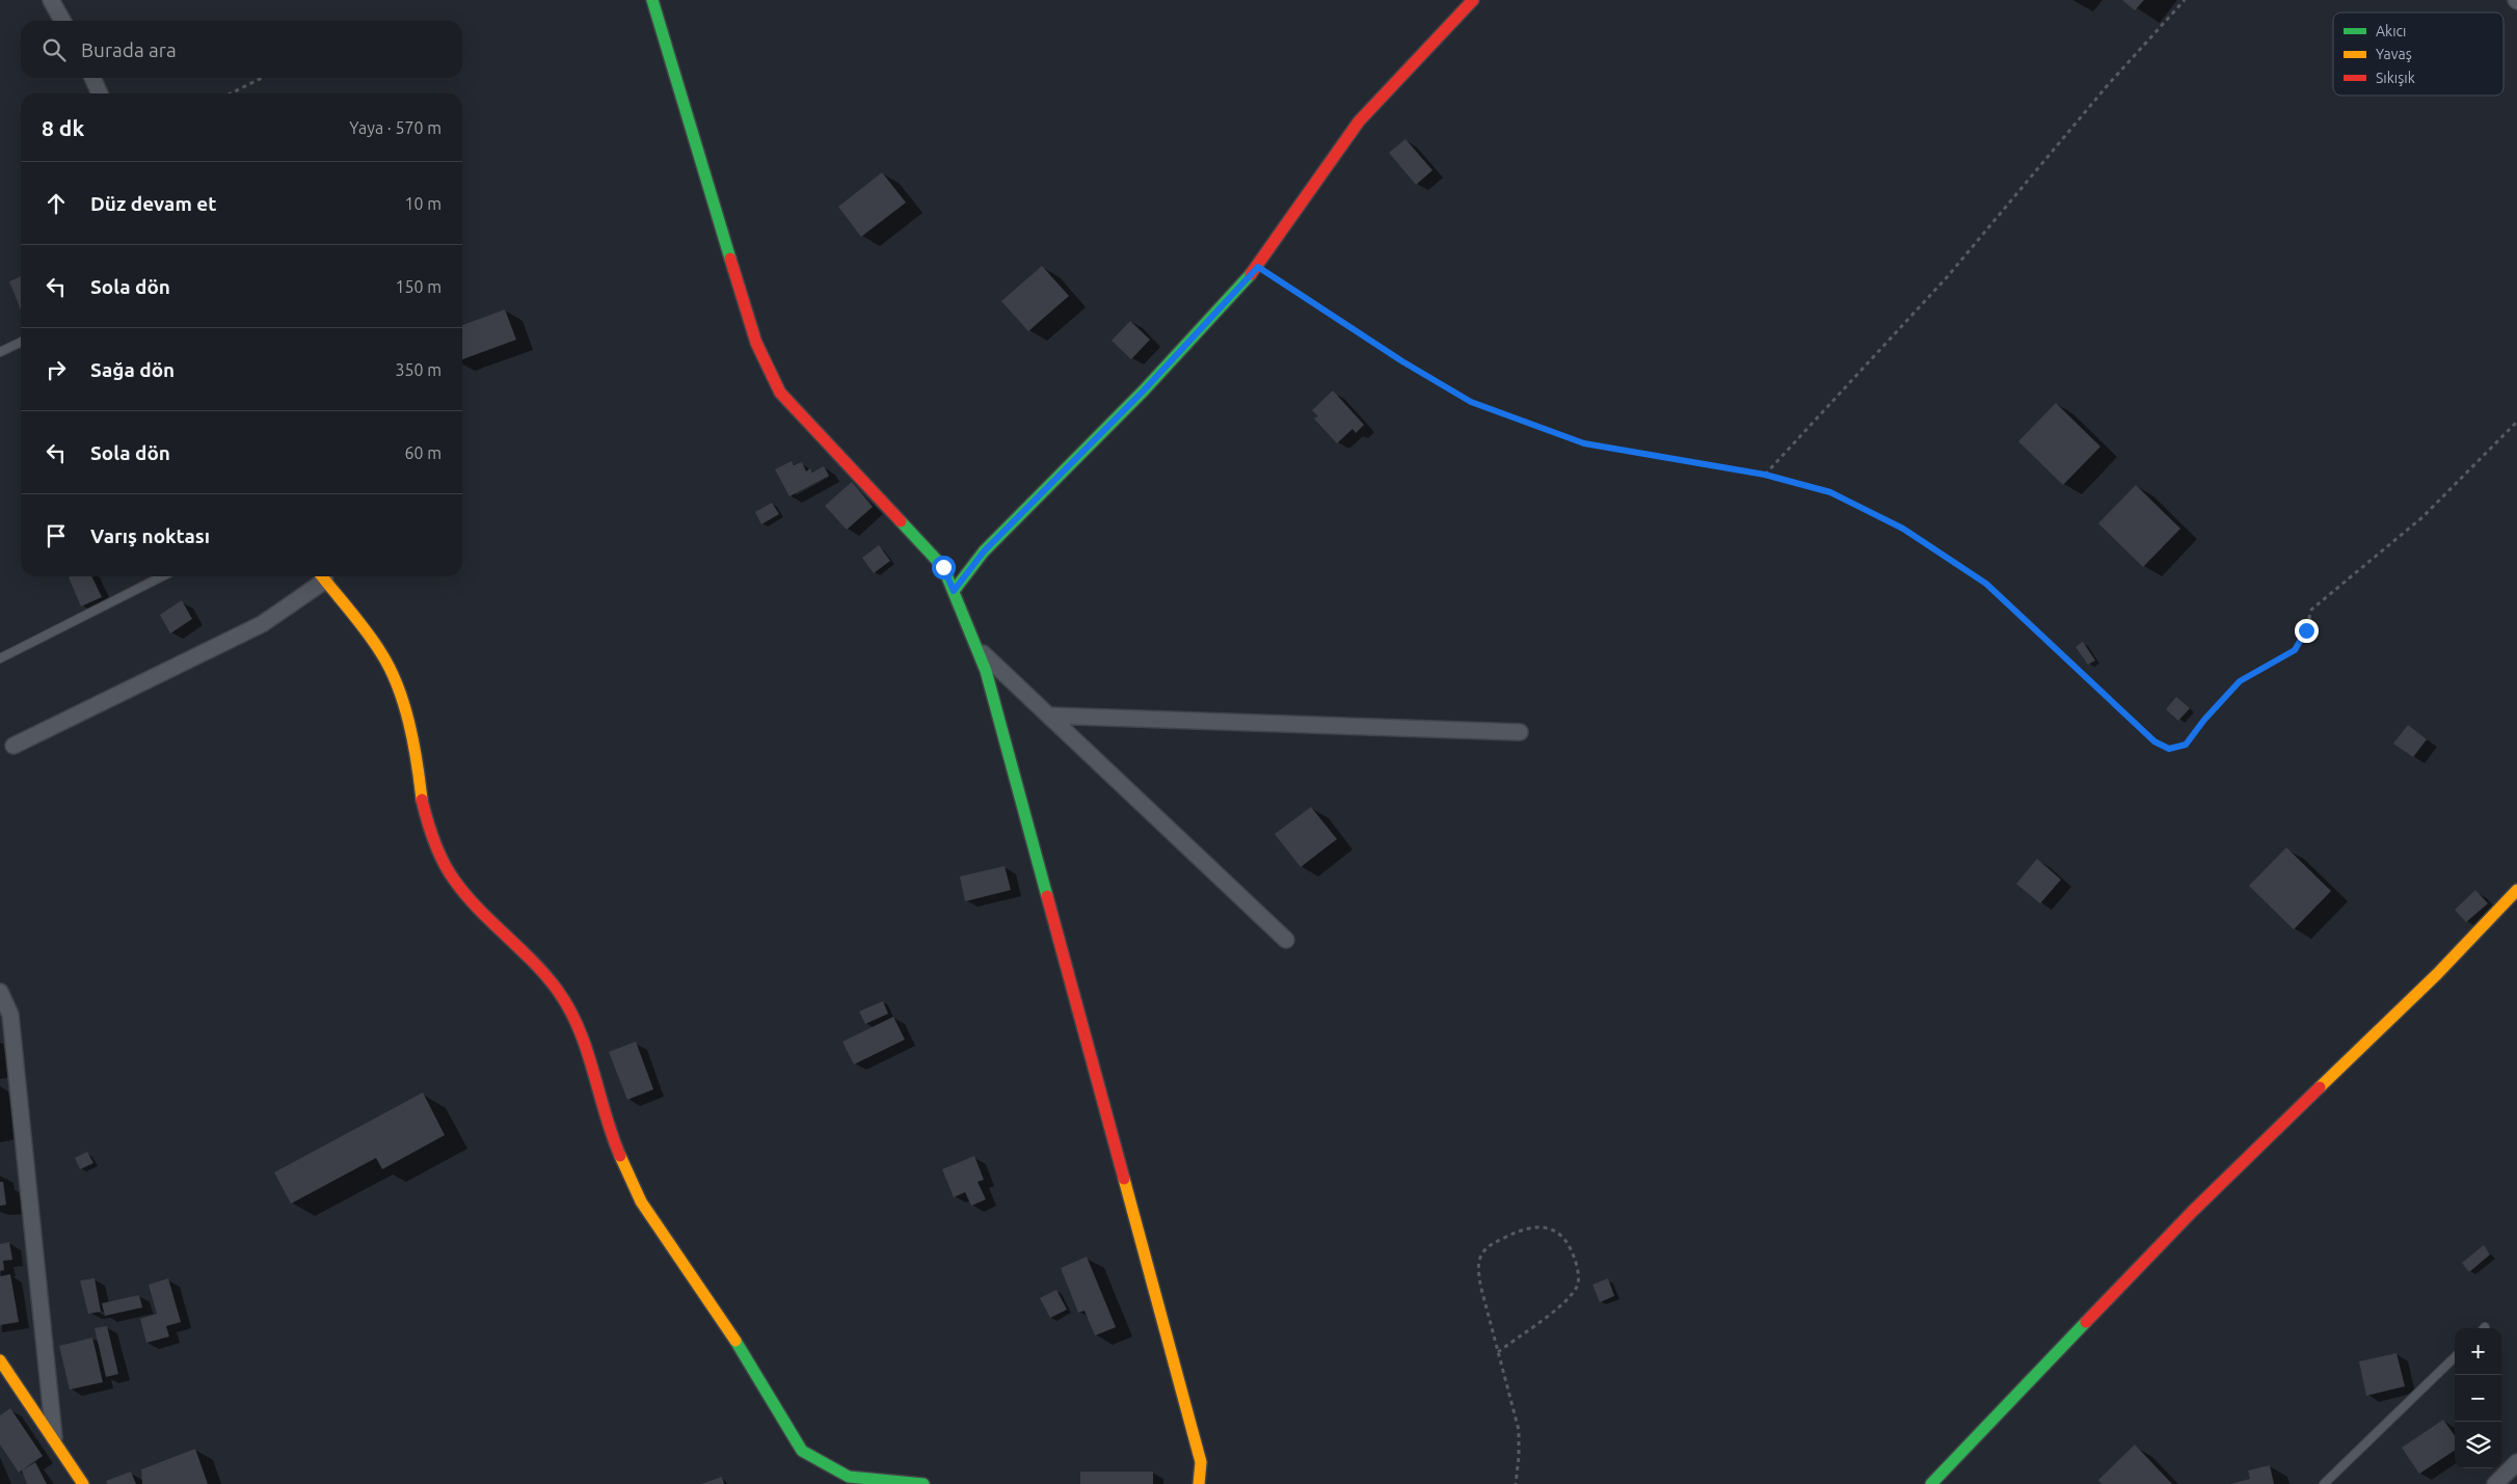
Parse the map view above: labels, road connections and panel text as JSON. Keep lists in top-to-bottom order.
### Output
{
  "legend": ["Akıcı", "Yavaş", "Sıkışık"],
  "page": {
    "search": "Burada ara",
    "heading": ["8 dk", "Yaya · 570 m"],
    "list": [
      ["Düz devam et", "10 m"],
      ["Sola dön", "150 m"],
      ["Sağa dön", "350 m"],
      ["Sola dön", "60 m"],
      "Varış noktası"
    ],
    "map_buttons": ["+", "−"]
  }
}
